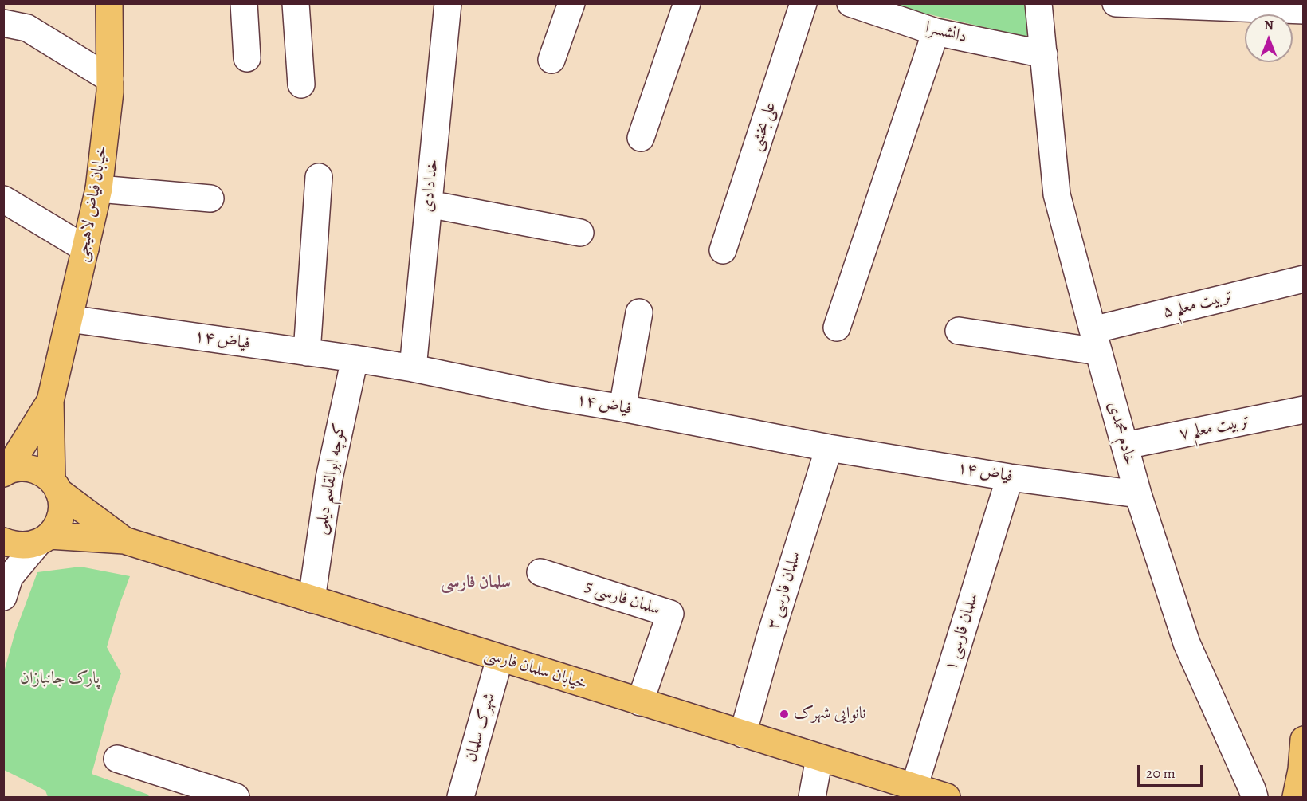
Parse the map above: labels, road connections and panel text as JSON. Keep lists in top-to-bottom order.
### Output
{
  "streets": {
    "main road": ["خیابان فیاض لاهیجی", "خیابان سلمان فارسی"],
    "street": [
      "دانشسرا",
      "علی بخشی",
      "خدادادی",
      "تربیت معلم ۵",
      "فیاض ۱۴",
      "تربیت معلم ۷",
      "خادم محمدی",
      "کوچه ابوالقاسم دیلمی",
      "سلمان فارسی ۳",
      "سلمان فارسی 5",
      "سلمان فارسی ۱",
      "شهرک سلمان"
    ]
  },
  "crossings": [
    ["دانشسرا", "خادم محمدی"],
    ["خدادادی", "فیاض ۱۴"],
    ["خیابان فیاض لاهیجی", "فیاض ۱۴"],
    ["تربیت معلم ۵", "خادم محمدی"],
    ["فیاض ۱۴", "خادم محمدی"],
    ["فیاض ۱۴", "کوچه ابوالقاسم دیلمی"],
    ["فیاض ۱۴", "سلمان فارسی ۳"],
    ["فیاض ۱۴", "سلمان فارسی ۱"],
    ["تربیت معلم ۷", "خادم محمدی"],
    ["کوچه ابوالقاسم دیلمی", "خیابان سلمان فارسی"],
    ["سلمان فارسی ۳", "خیابان سلمان فارسی"],
    ["سلمان فارسی 5", "خیابان سلمان فارسی"],
    ["سلمان فارسی ۱", "خیابان سلمان فارسی"],
    ["خیابان سلمان فارسی", "شهرک سلمان"]
  ],
  "districts": ["سلمان فارسی"],
  "parks": ["پارک جانبازان"],
  "places": ["نانوایی شهرک"],
  "scale_bar": "20 m",
  "north": "top"
}
